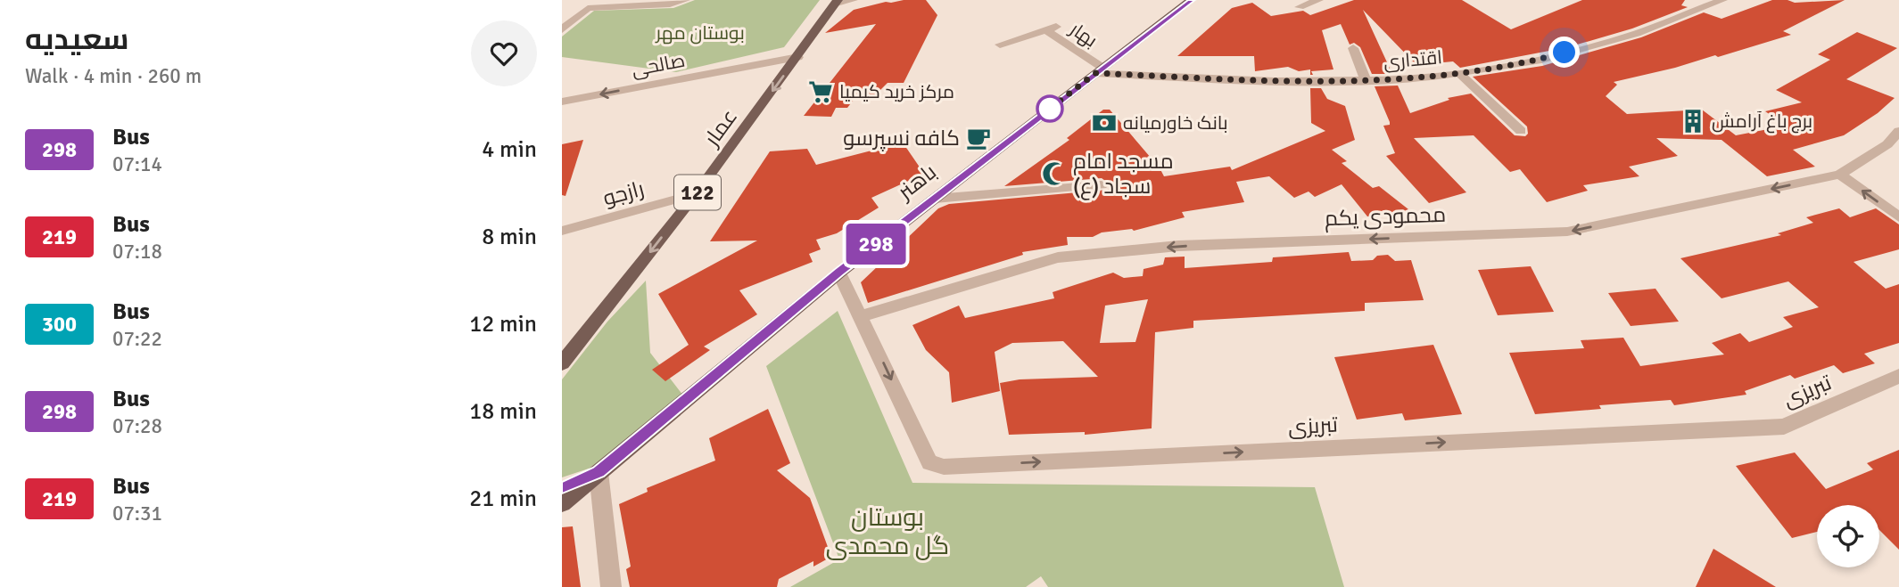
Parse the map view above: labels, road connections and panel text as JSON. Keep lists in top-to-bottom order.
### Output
{
  "streets": {
    "main road": ["عمار", "باهنر", "122"],
    "street": [
      "بهار",
      "اقتداری",
      "صالحی",
      "رازجو",
      "محمودی یکم",
      "تبریزی"
    ]
  },
  "crossings": [
    ["بهار", "اقتداری"],
    ["بهار", "باهنر"],
    ["اقتداری", "باهنر"],
    ["صالحی", "عمار"],
    ["عمار", "رازجو"],
    ["باهنر", "تبریزی"],
    ["محمودی یکم", "تبریزی"]
  ],
  "one_way": ["عمار", "محمودی یکم", "تبریزی"],
  "parks": ["بوستان مهر", "بوستان گل محمدی"],
  "places": {
    "supermarket": ["مرکز خرید کیمیا"],
    "building": ["برج باغ آرامش"],
    "bank": ["بانک خاورمیانه"],
    "cafe": ["کافه نسپرسو"],
    "mosque": ["مسجد امام سجاد (ع)"]
  },
  "lines": ["bus line 298"],
  "page": {
    "heading": ["سعیدیه", "Walk · 4 min · 260 m"],
    "on_map": "298",
    "list": [
      {
        "mark": "298",
        "name": "Bus",
        "note": "07:14",
        "value": "4 min"
      },
      {
        "mark": "219",
        "name": "Bus",
        "note": "07:18",
        "value": "8 min"
      },
      {
        "mark": "300",
        "name": "Bus",
        "note": "07:22",
        "value": "12 min"
      },
      {
        "mark": "298",
        "name": "Bus",
        "note": "07:28",
        "value": "18 min"
      },
      {
        "mark": "219",
        "name": "Bus",
        "note": "07:31",
        "value": "21 min"
      }
    ]
  }
}
